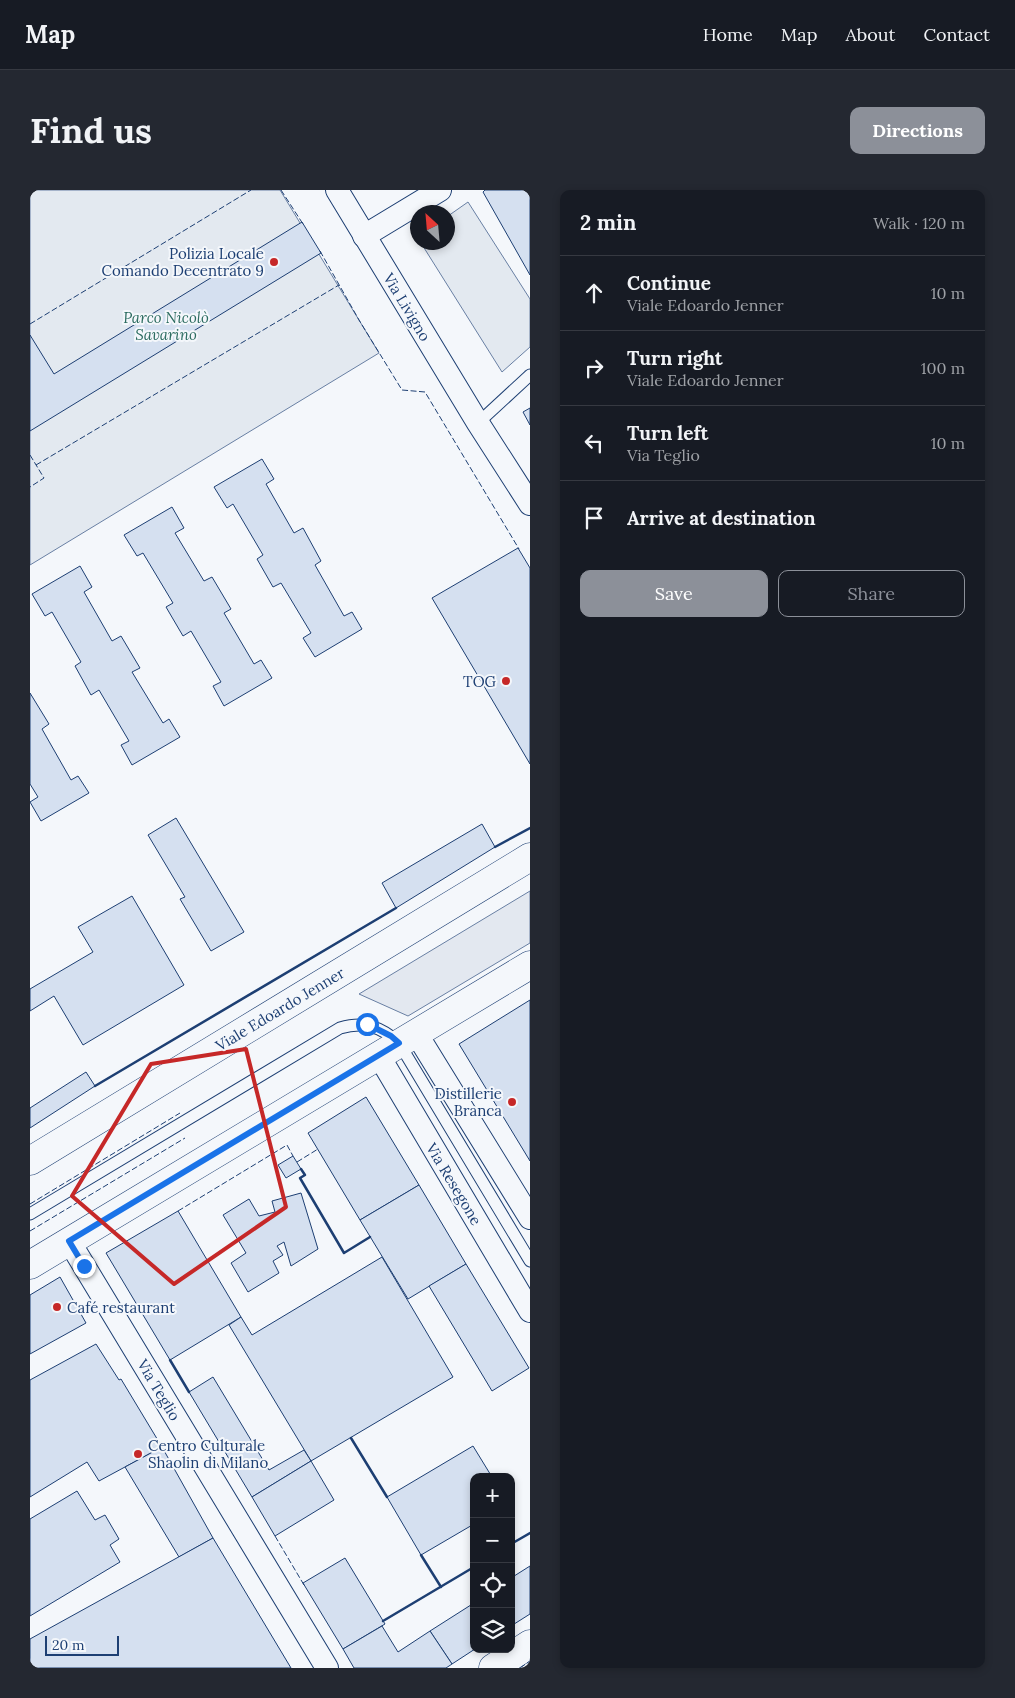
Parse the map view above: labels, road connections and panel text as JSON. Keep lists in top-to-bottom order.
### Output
{
  "streets": {
    "main road": ["Viale Edoardo Jenner"],
    "street": ["Via Livigno", "Via Resegone", "Via Teglio"]
  },
  "parks": ["Parco Nicolò Savarino"],
  "places": [
    "Polizia Locale Comando Decentrato 9",
    "TOG",
    "Distillerie Branca",
    "Café restaurant",
    "Centro Culturale Shaolin di Milano"
  ],
  "scale_bar": "20 m",
  "north": "top left",
  "page": {
    "header": "Map",
    "nav": [
      "Home",
      "Map",
      "About",
      "Contact"
    ],
    "buttons": [
      "Directions",
      ["Save", "Share"]
    ],
    "title": "Find us",
    "heading": ["2 min", "Walk · 120 m"],
    "list": [
      ["Continue", "Viale Edoardo Jenner", "10 m"],
      ["Turn right", "Viale Edoardo Jenner", "100 m"],
      ["Turn left", "Via Teglio", "10 m"],
      "Arrive at destination"
    ],
    "map_buttons": ["+", "−"],
    "scale": "20 m"
  }
}
